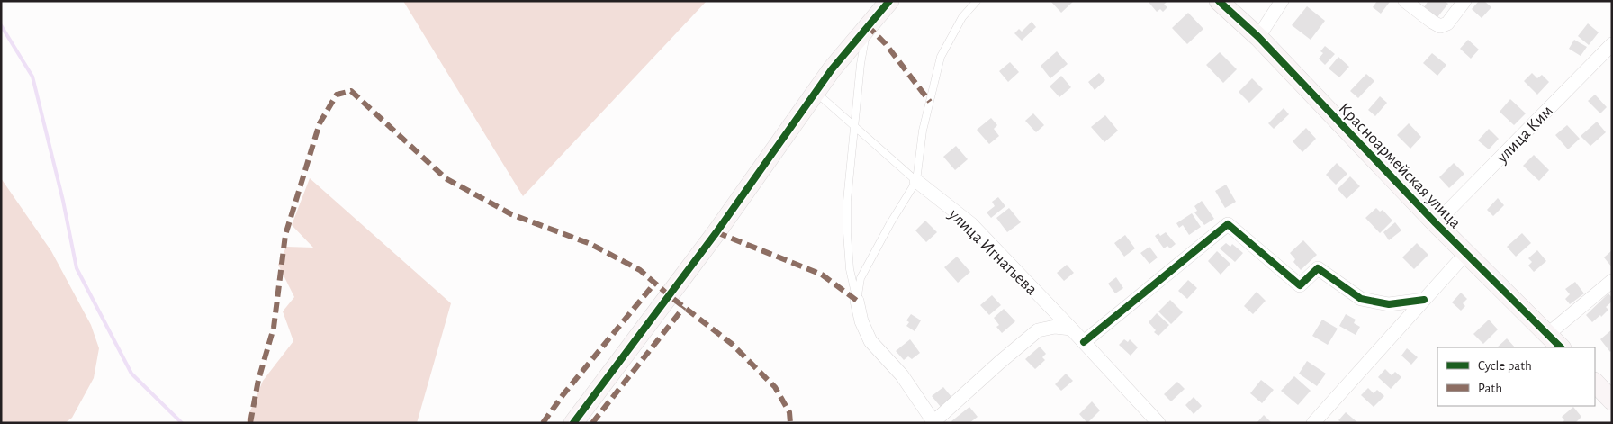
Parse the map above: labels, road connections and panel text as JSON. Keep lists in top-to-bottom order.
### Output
{
  "streets": {
    "street": ["улица Ким", "Красноармейская улица", "улица Игнатьева"]
  },
  "crossings": [
    ["улица Ким", "Красноармейская улица"]
  ],
  "legend": ["Cycle path", "Path"]
}
